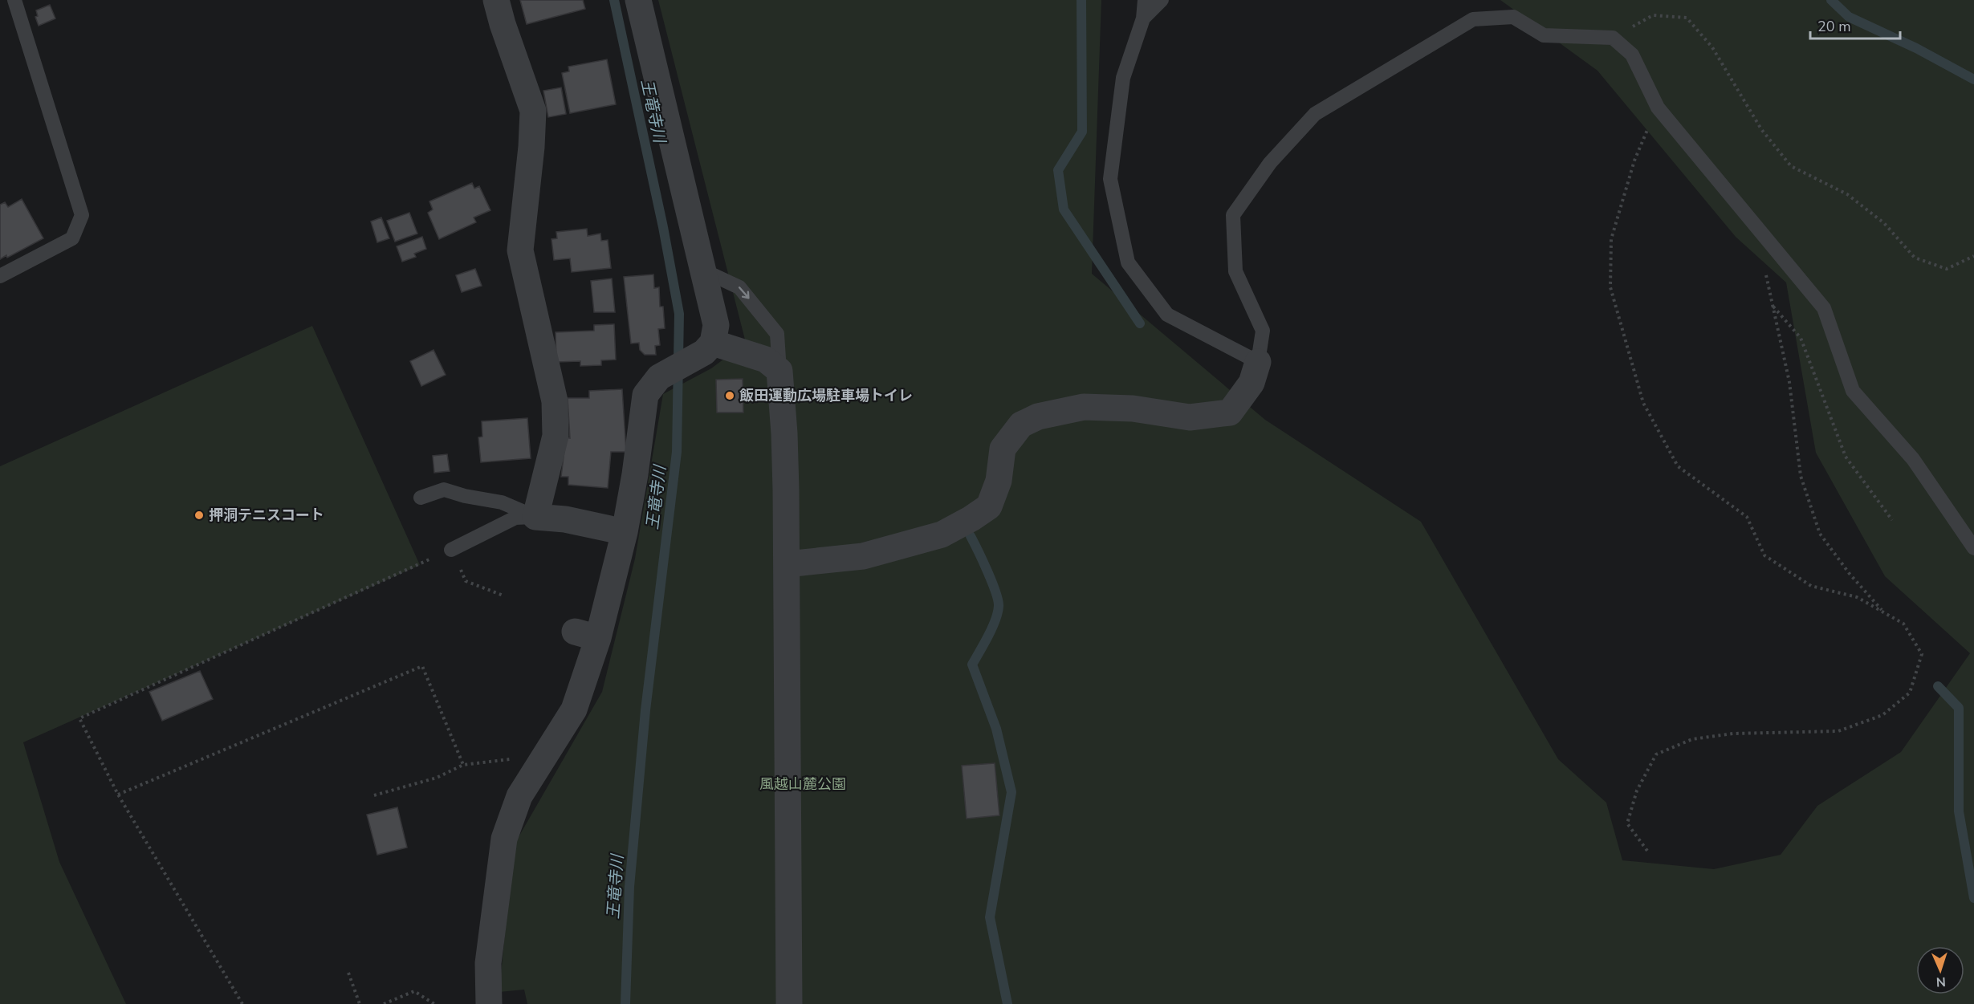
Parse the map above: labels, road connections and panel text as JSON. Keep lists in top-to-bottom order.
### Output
{
  "water": ["王竜寺川"],
  "parks": ["風越山麓公園"],
  "places": ["飯田運動広場駐車場トイレ", "押洞テニスコート"],
  "scale_bar": "20 m",
  "north": "bottom"
}
